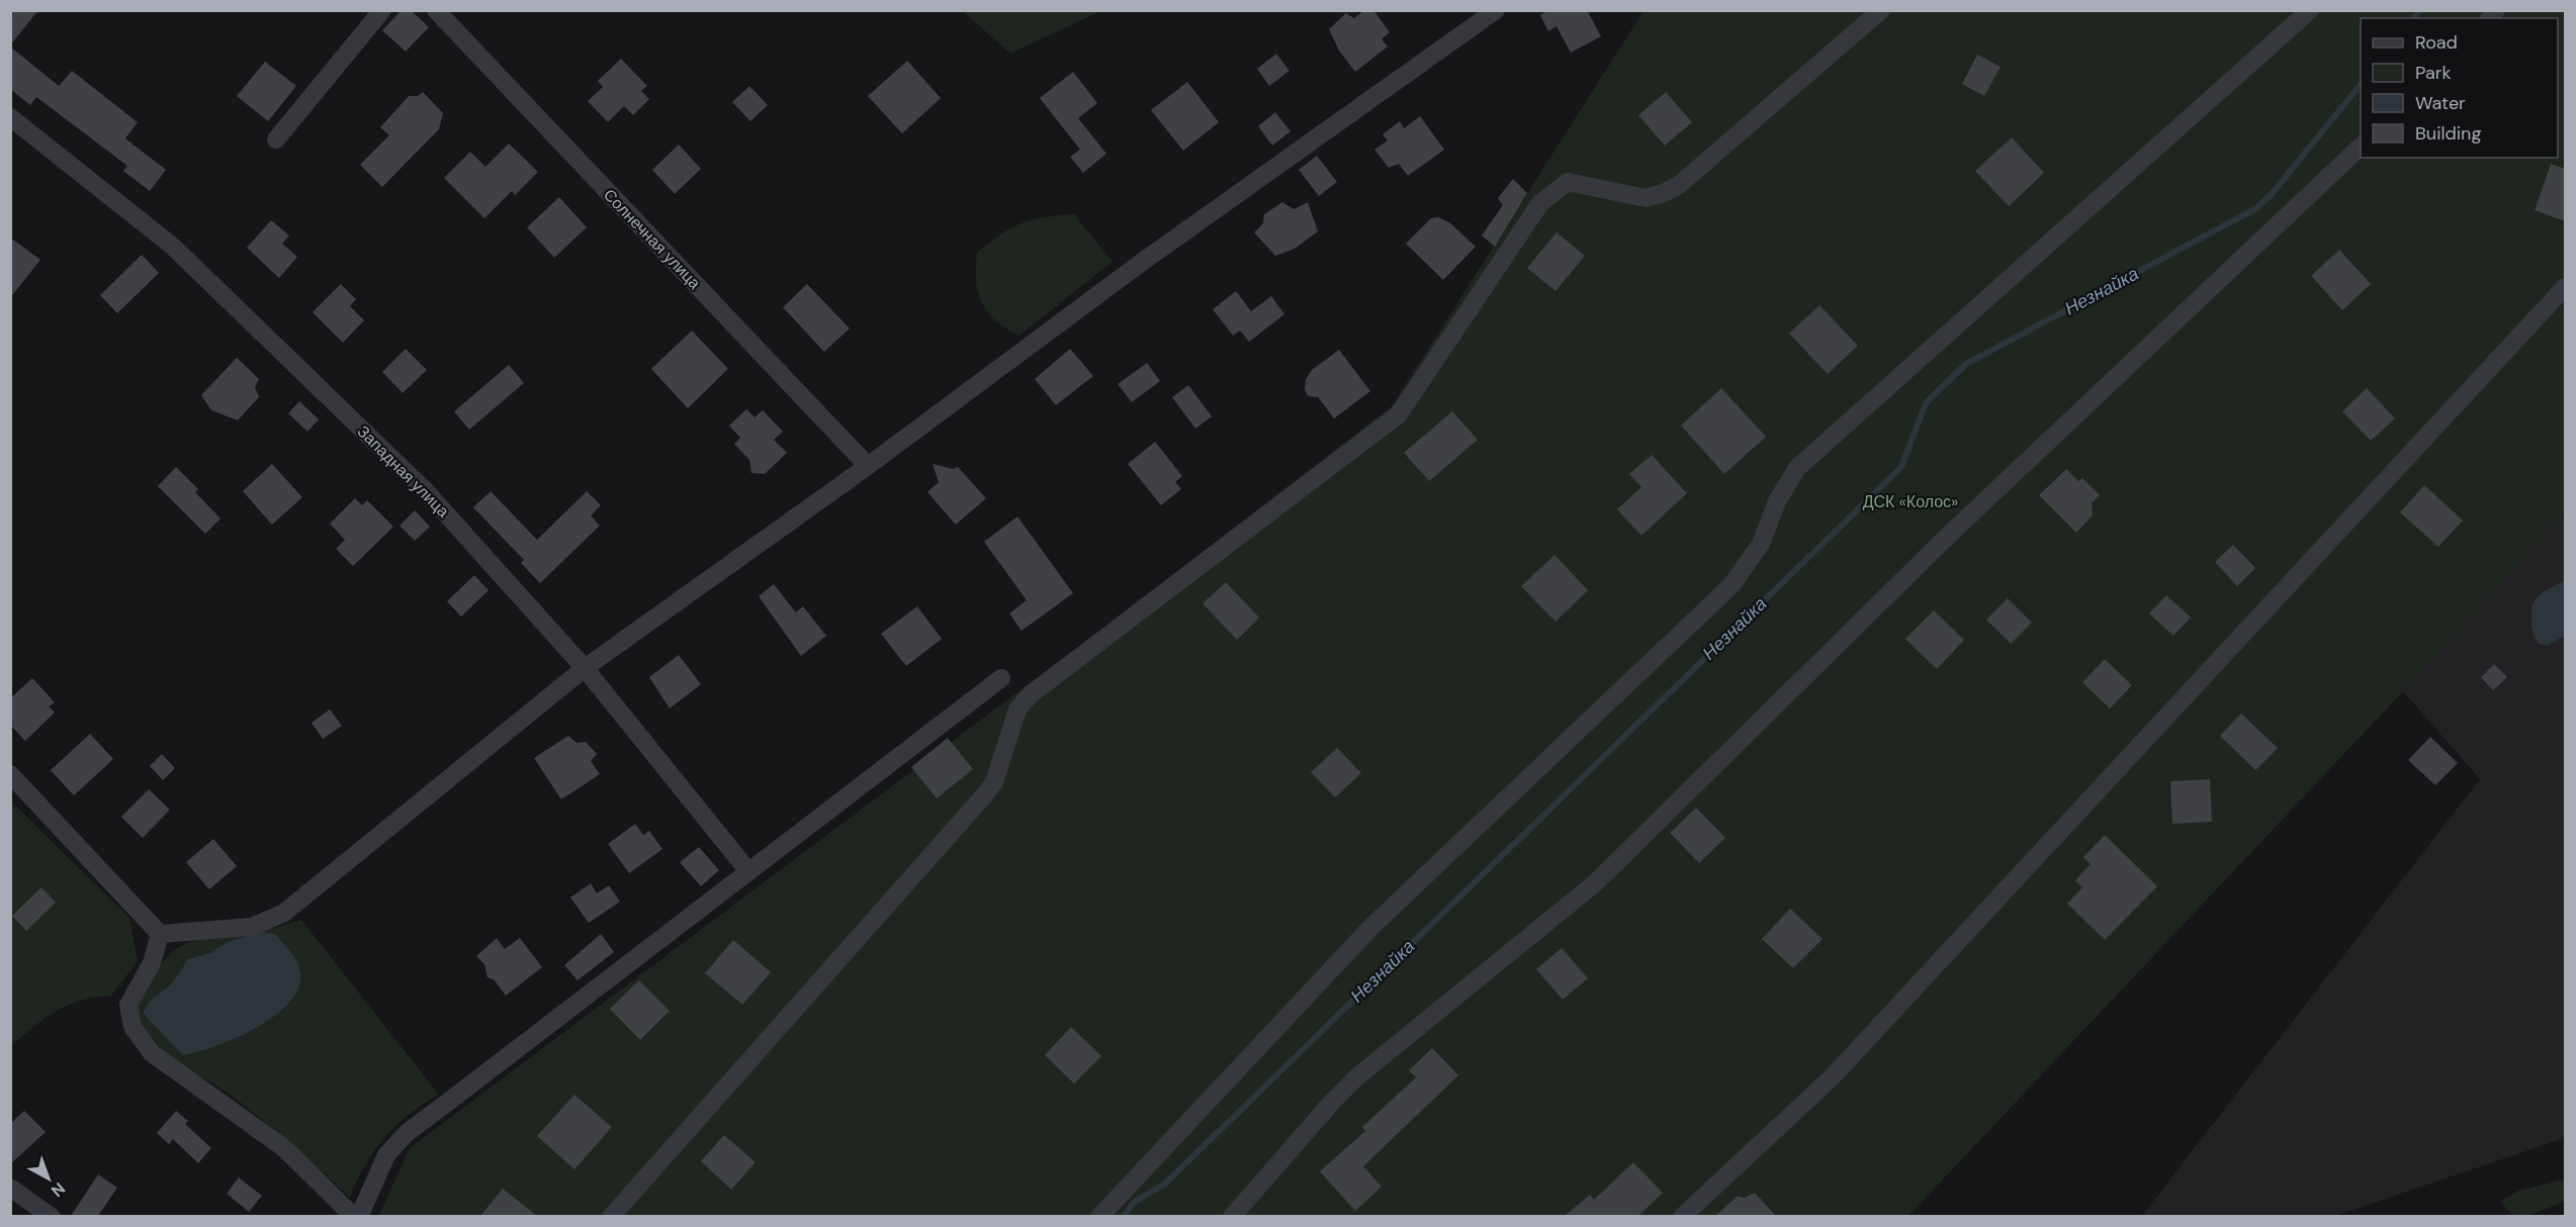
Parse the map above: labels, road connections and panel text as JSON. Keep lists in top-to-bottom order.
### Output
{
  "streets": {
    "street": ["Солнечная улица", "Западная улица"]
  },
  "water": ["Незнайка"],
  "parks": ["ДСК «Колос»"],
  "legend": [
    "Road",
    "Park",
    "Water",
    "Building"
  ],
  "north": "bottom right"
}
